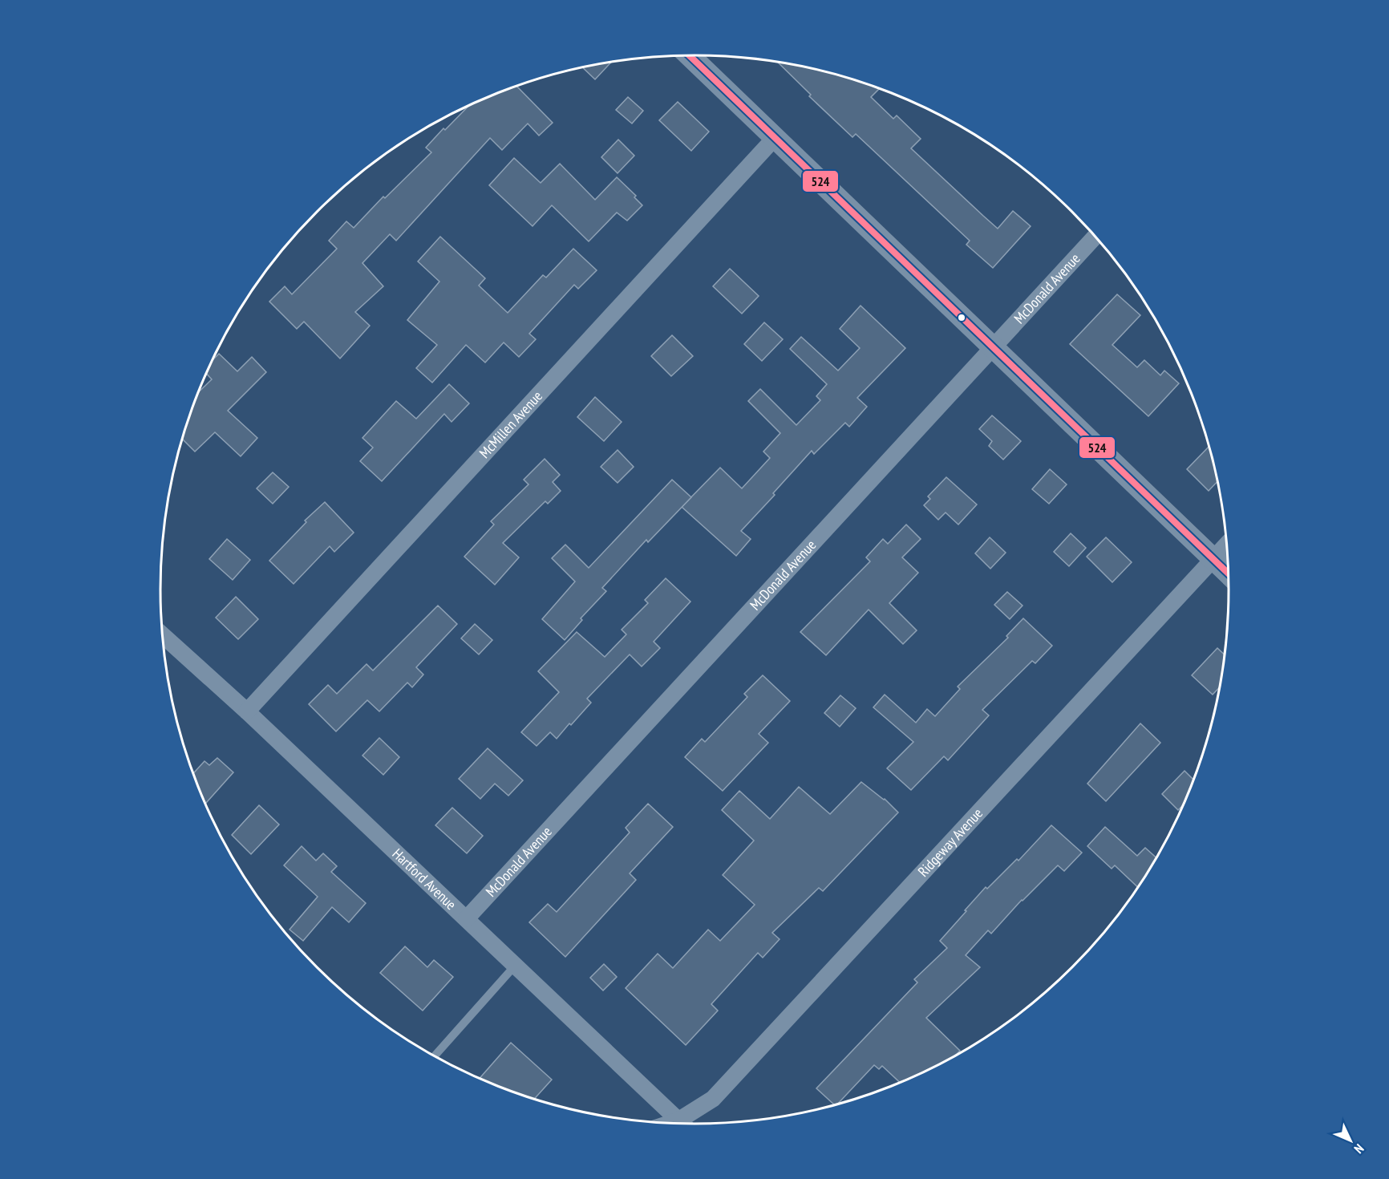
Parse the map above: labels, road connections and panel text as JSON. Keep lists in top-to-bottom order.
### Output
{
  "streets": {
    "street": [
      "McDonald Avenue",
      "McMillen Avenue",
      "Ridgeway Avenue",
      "Hartford Avenue"
    ]
  },
  "crossings": [
    ["McDonald Avenue", "Hartford Avenue"],
    ["McMillen Avenue", "Hartford Avenue"]
  ],
  "lines": ["transit line 524"],
  "north": "bottom right"
}
